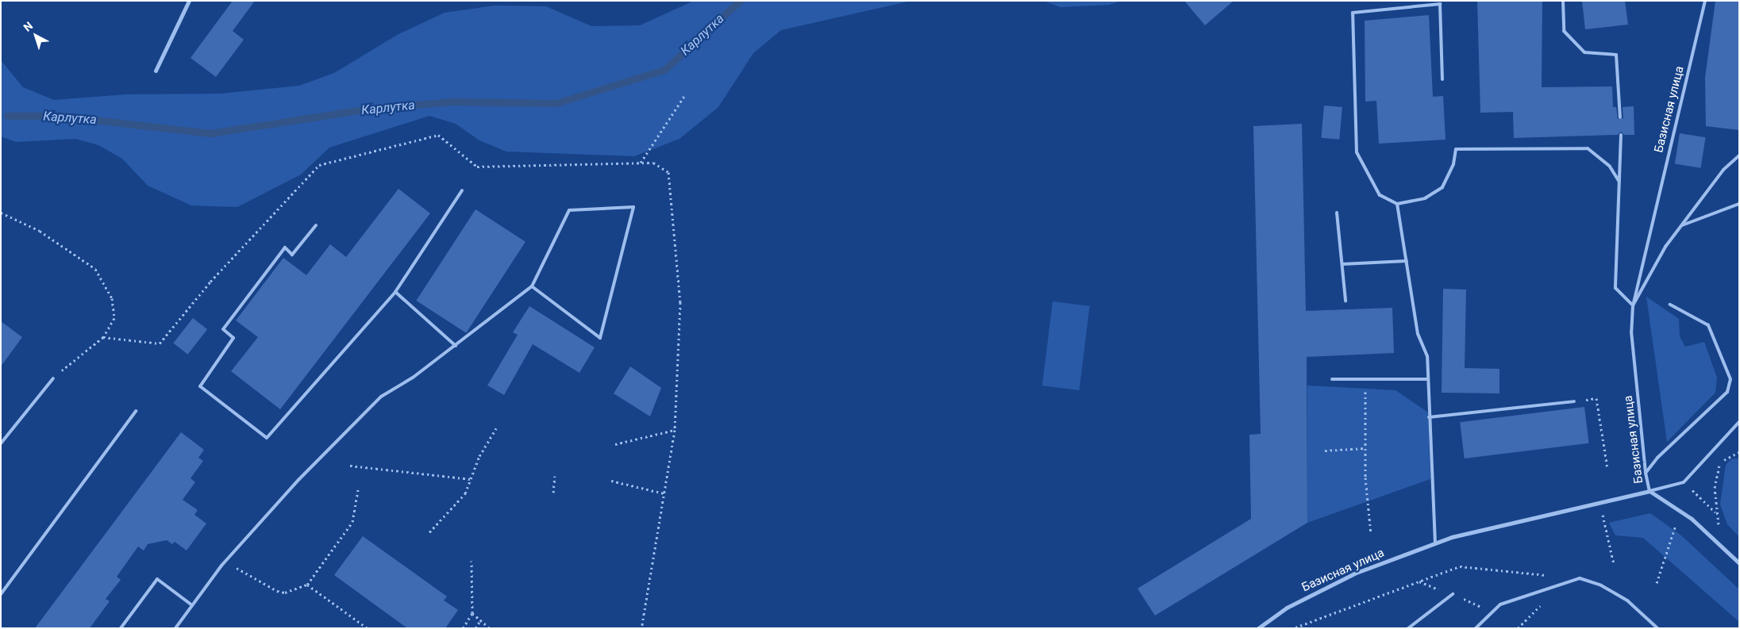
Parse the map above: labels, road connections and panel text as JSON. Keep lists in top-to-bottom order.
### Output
{
  "streets": {
    "street": ["Базисная улица"]
  },
  "water": ["Карлутка"],
  "north": "top left"
}
